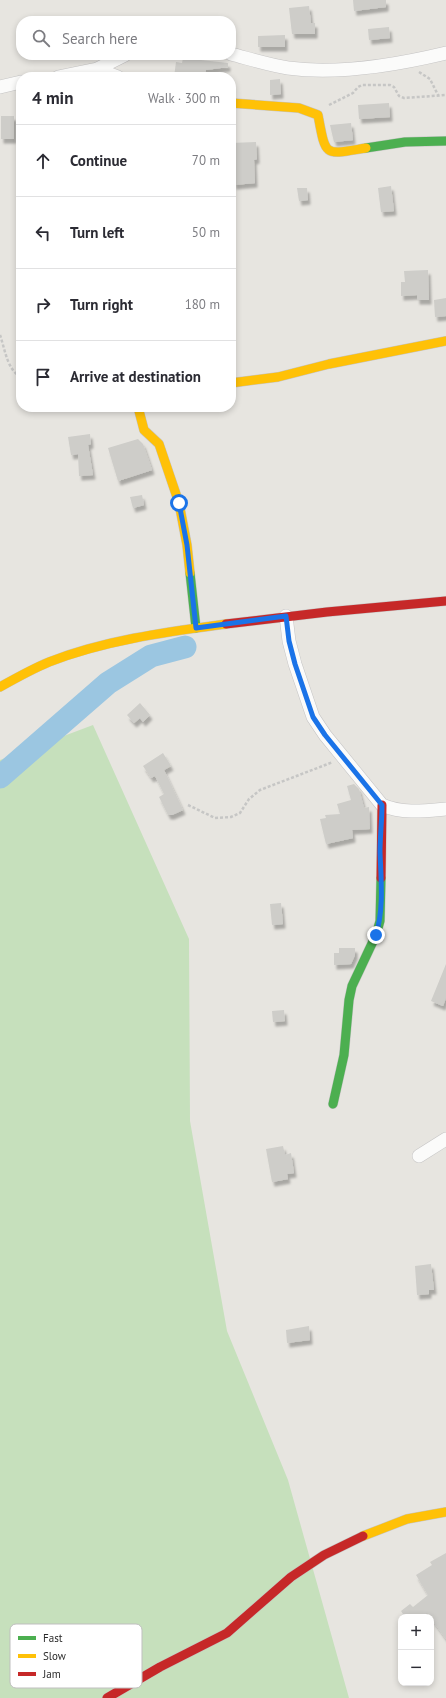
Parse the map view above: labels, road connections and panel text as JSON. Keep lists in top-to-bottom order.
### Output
{
  "legend": ["Fast", "Slow", "Jam"],
  "page": {
    "search": "Search here",
    "heading": ["4 min", "Walk · 300 m"],
    "list": [
      ["Continue", "70 m"],
      ["Turn left", "50 m"],
      ["Turn right", "180 m"],
      "Arrive at destination"
    ],
    "map_buttons": ["+", "−"]
  }
}
